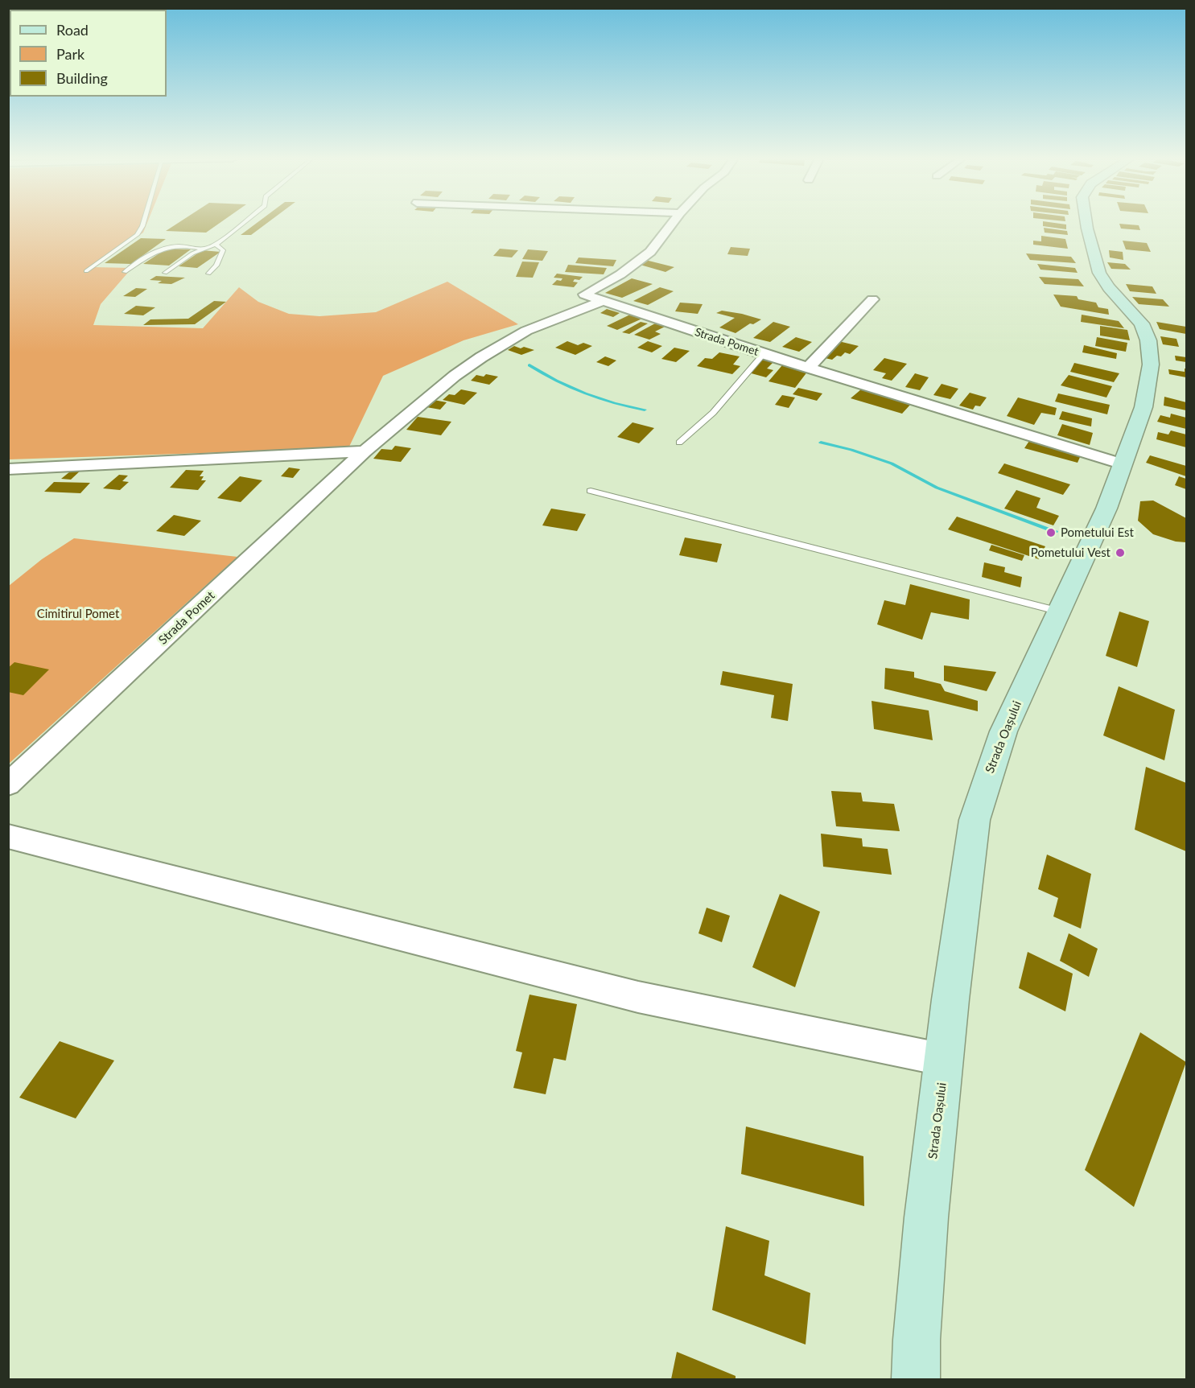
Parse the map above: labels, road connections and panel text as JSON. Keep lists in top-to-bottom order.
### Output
{
  "streets": {
    "main road": ["Strada Oașului"],
    "street": ["Strada Pomet"]
  },
  "crossings": [
    ["Strada Pomet", "Strada Oașului"]
  ],
  "parks": ["Cimitirul Pomet"],
  "places": ["Pometului Est", "Pometului Vest"],
  "legend": ["Road", "Park", "Building"]
}
